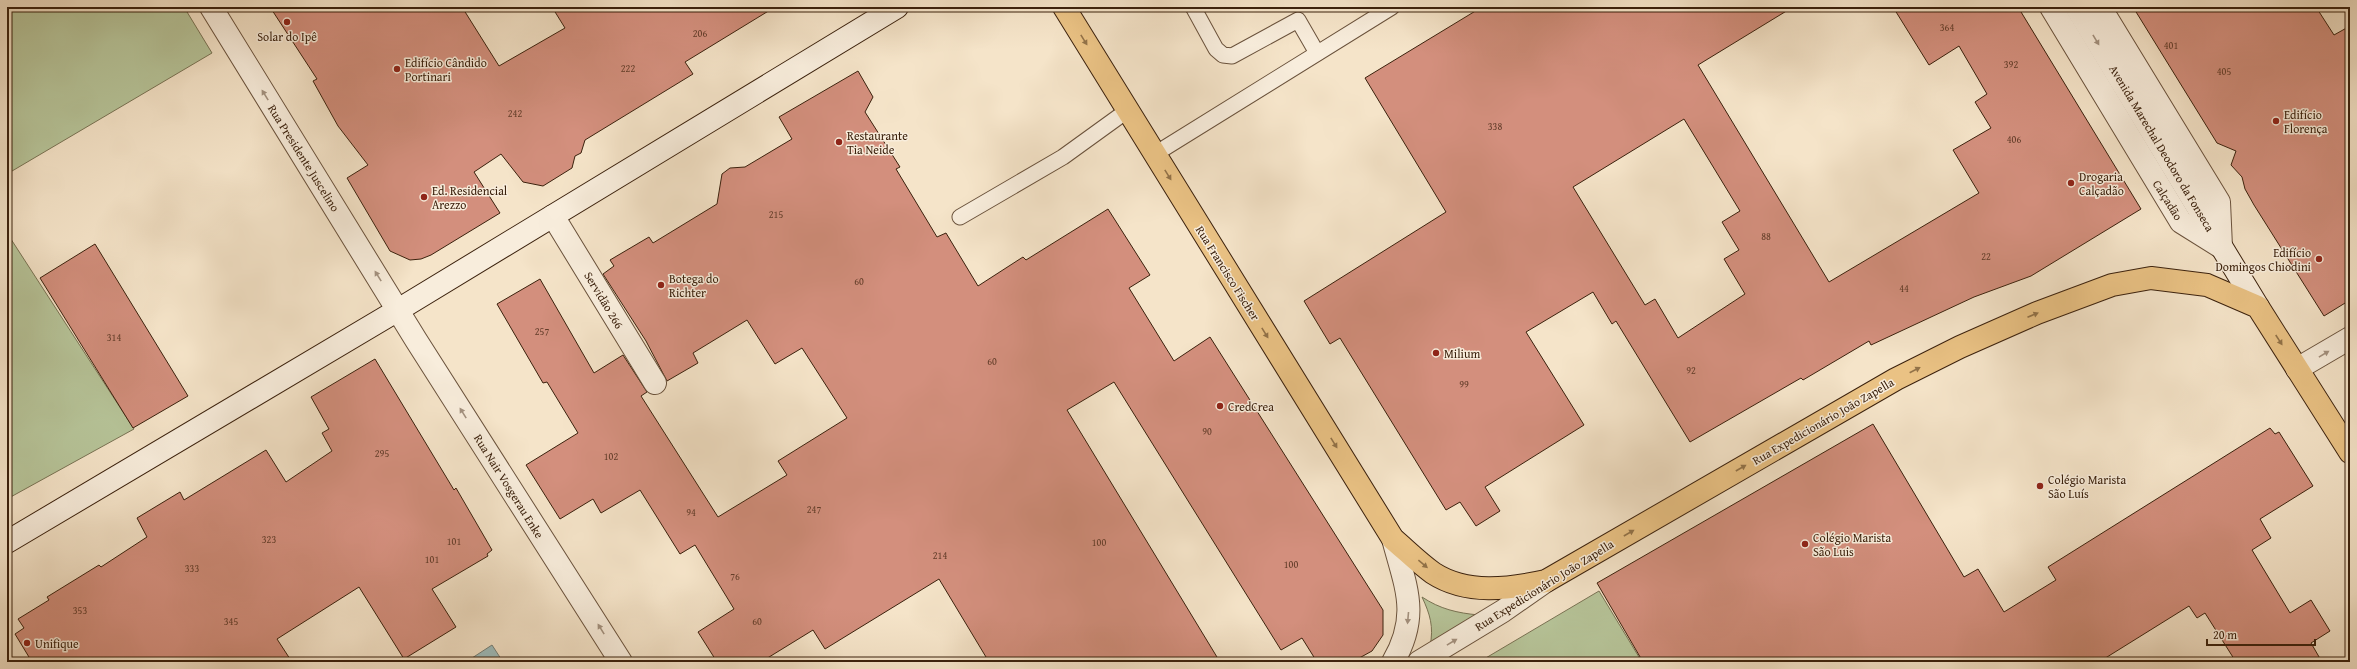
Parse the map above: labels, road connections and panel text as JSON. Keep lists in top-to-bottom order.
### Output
{
  "streets": {
    "main road": ["Avenida Marechal Deodoro da Fonseca", "Rua Francisco Fischer", "Rua Expedicionário João Zapella"],
    "street": [
      "Rua Presidente Juscelino",
      "Calçadão",
      "Servidão 266",
      "Rua Nair Vosgerau Enke"
    ]
  },
  "crossings": [
    ["Avenida Marechal Deodoro da Fonseca", "Calçadão"],
    ["Avenida Marechal Deodoro da Fonseca", "Rua Expedicionário João Zapella"],
    ["Rua Presidente Juscelino", "Rua Nair Vosgerau Enke"],
    ["Rua Francisco Fischer", "Rua Expedicionário João Zapella"]
  ],
  "one_way": [
    "Rua Presidente Juscelino",
    "Rua Francisco Fischer",
    "Rua Expedicionário João Zapella",
    "Rua Nair Vosgerau Enke"
  ],
  "places": [
    "Solar do Ipê",
    "Edifício Cândido Portinari",
    "Edifício Florença",
    "Restaurante Tia Neide",
    "Drogaria Calçadão",
    "Ed. Residencial Arezzo",
    "Edifício Domingos Chiodini",
    "Botega do Richter",
    "Milium",
    "CredCrea",
    "Colégio Marista São Luís",
    "Colégio Marista São Luis",
    "Unifique"
  ],
  "house_numbers": [
    "364",
    "206",
    "401",
    "392",
    "222",
    "405",
    "242",
    "338",
    "406",
    "215",
    "88",
    "22",
    "60",
    "44",
    "257",
    "314",
    "60",
    "92",
    "99",
    "90",
    "295",
    "102",
    "247",
    "94",
    "323",
    "101",
    "100",
    "214",
    "101",
    "100",
    "333",
    "76",
    "353",
    "345",
    "60"
  ],
  "scale_bar": "20 m"
}
